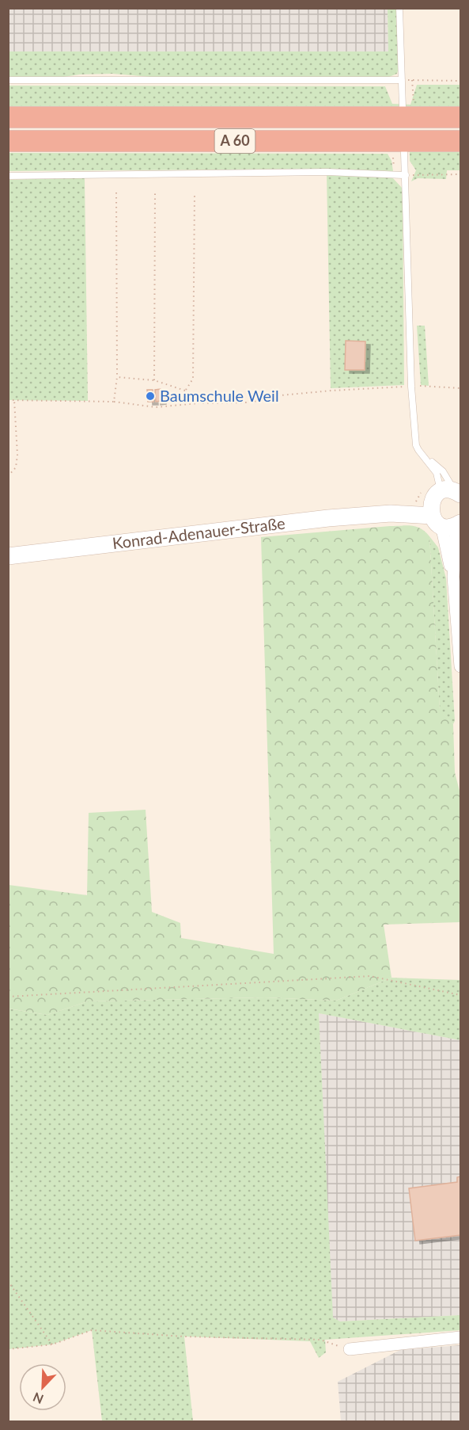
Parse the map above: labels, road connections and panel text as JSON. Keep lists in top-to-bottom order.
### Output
{
  "streets": {
    "highway": ["A 60"],
    "main road": ["Konrad-Adenauer-Straße"]
  },
  "places": ["Baumschule Weil"],
  "north": "bottom left"
}
